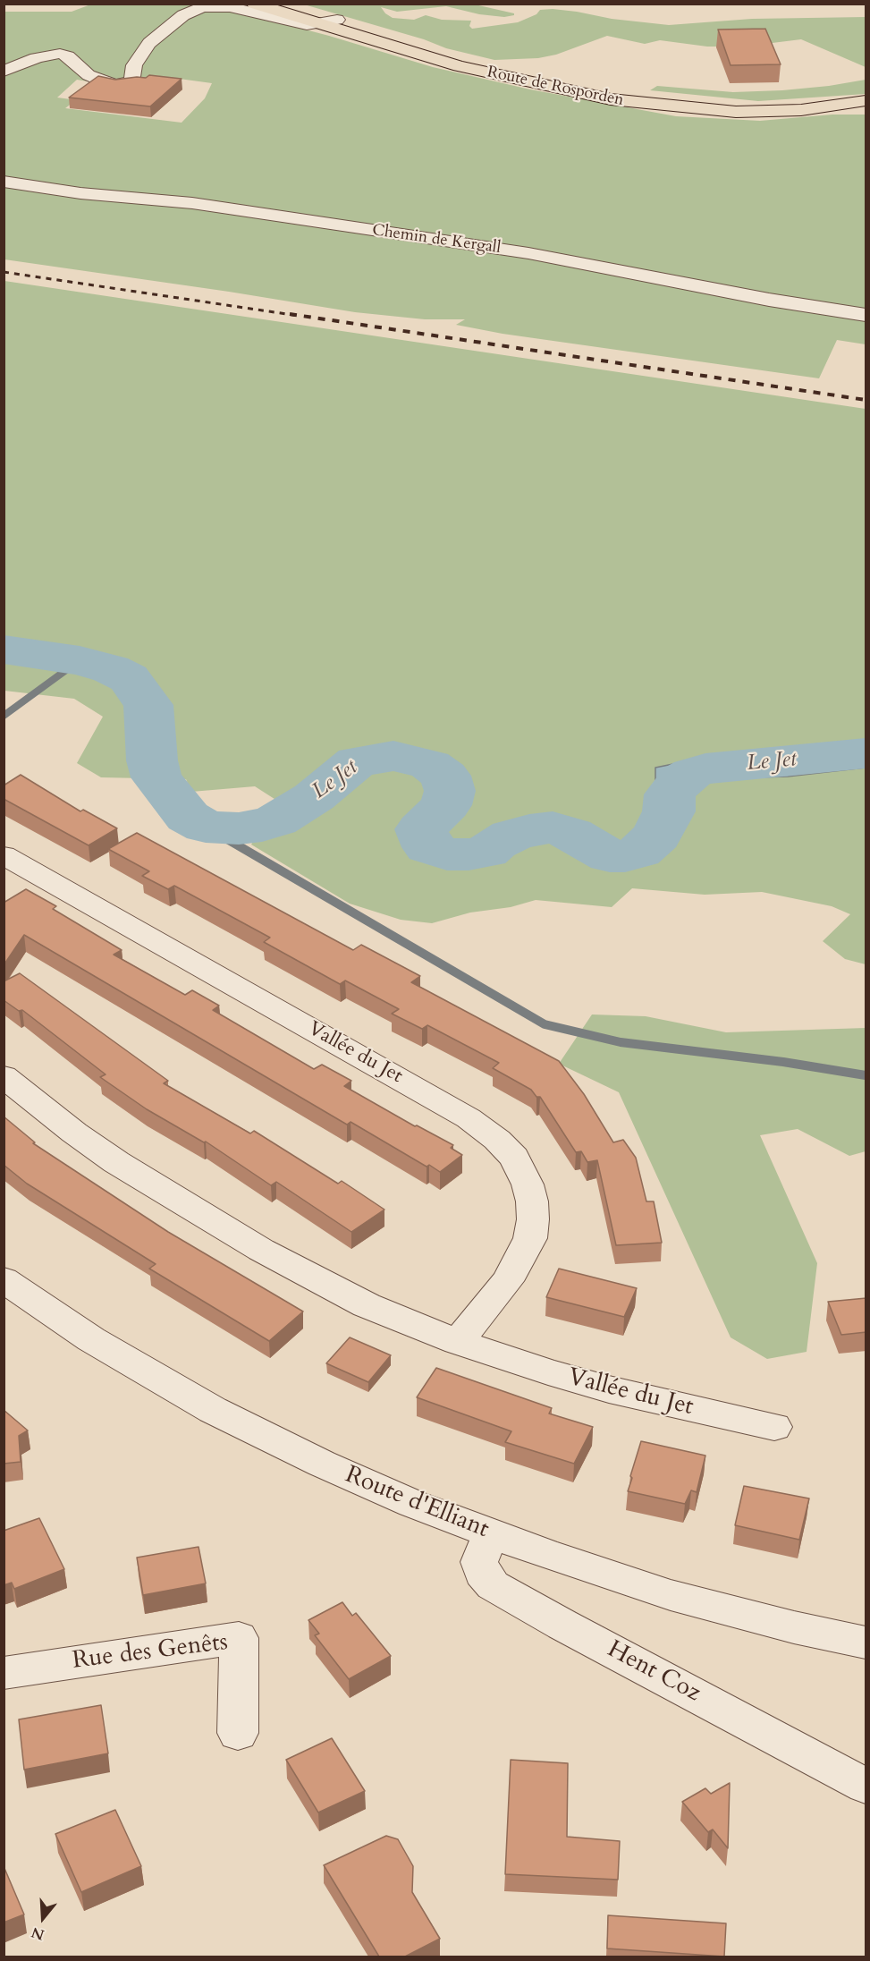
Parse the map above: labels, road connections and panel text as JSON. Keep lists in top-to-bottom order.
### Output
{
  "streets": {
    "main road": ["Route de Rosporden"],
    "street": [
      "Chemin de Kergall",
      "Vallée du Jet",
      "Route d'Elliant",
      "Rue des Genêts",
      "Hent Coz"
    ]
  },
  "crossings": [
    ["Route d'Elliant", "Hent Coz"]
  ],
  "water": ["Le Jet"],
  "north": "bottom"
}
